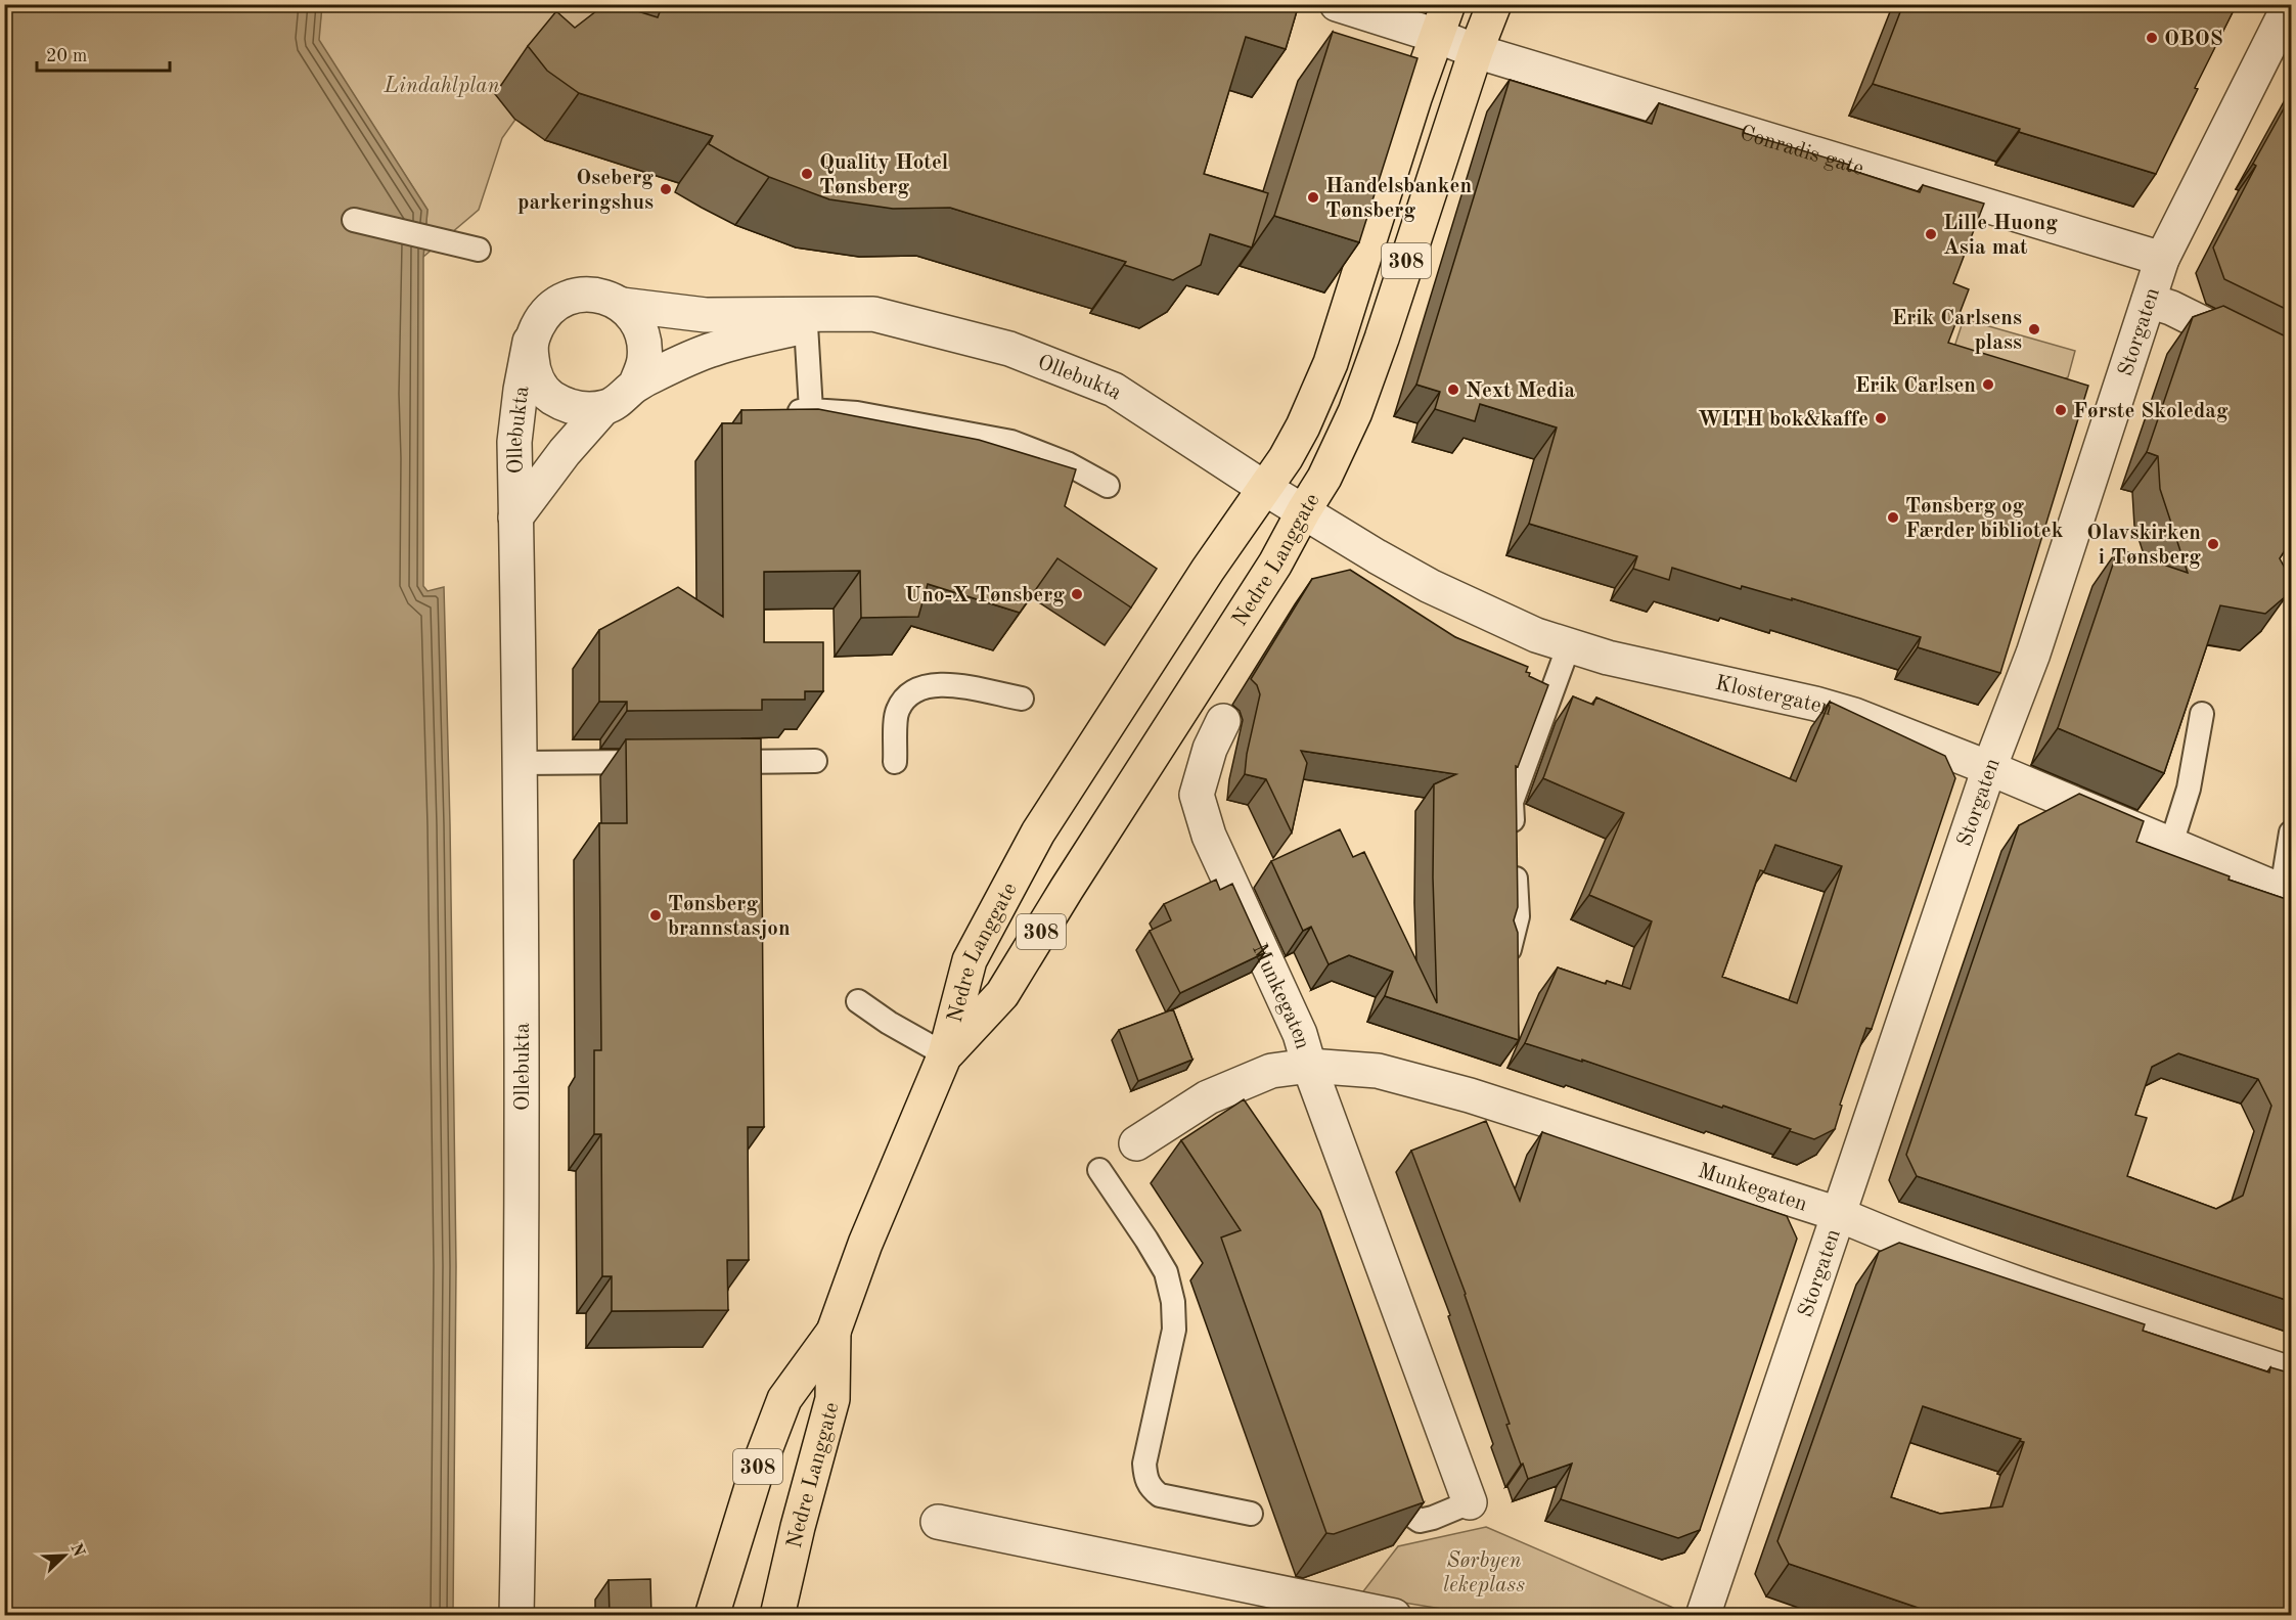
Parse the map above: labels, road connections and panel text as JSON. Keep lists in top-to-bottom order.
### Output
{
  "streets": {
    "main road": ["308", "Nedre Langgate"],
    "street": [
      "Conradis gate",
      "Storgaten",
      "Ollebukta",
      "Klostergaten",
      "Munkegaten"
    ]
  },
  "crossings": [
    ["Conradis gate", "Storgaten"],
    ["Conradis gate", "Nedre Langgate"],
    ["Storgaten", "Klostergaten"],
    ["Storgaten", "Munkegaten"],
    ["Ollebukta", "Nedre Langgate"],
    ["Ollebukta", "Klostergaten"],
    ["Nedre Langgate", "Klostergaten"]
  ],
  "parks": ["Lindahlplan", "Sørbyen lekeplass"],
  "places": [
    "OBOS",
    "Quality Hotel Tønsberg",
    "Oseberg parkeringshus",
    "Handelsbanken Tønsberg",
    "Lille Huong Asia mat",
    "Erik Carlsens plass",
    "Erik Carlsen",
    "Next Media",
    "Første Skoledag",
    "WITH bok&kaffe",
    "Tønsberg og Færder bibliotek",
    "Olavskirken i Tønsberg",
    "Uno-X Tønsberg",
    "Tønsberg brannstasjon"
  ],
  "scale_bar": "20 m",
  "north": "top right"
}
